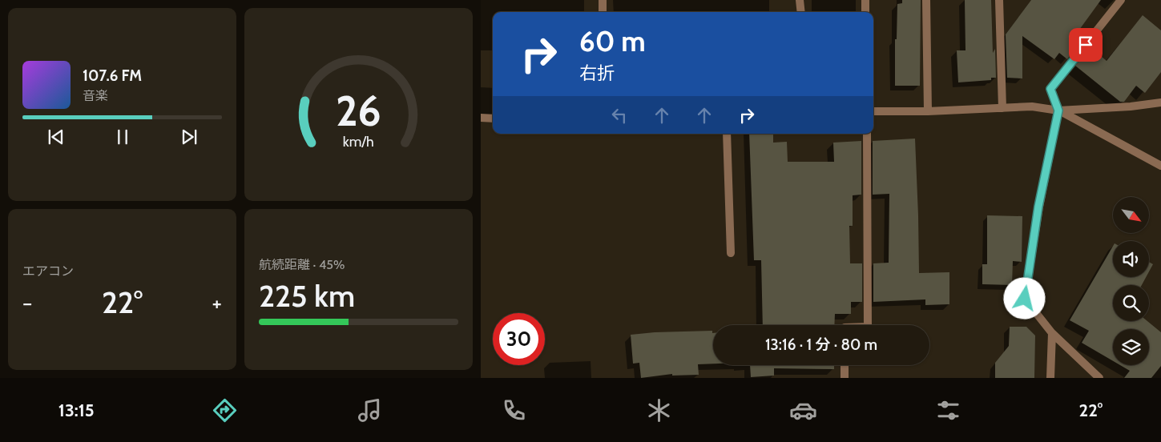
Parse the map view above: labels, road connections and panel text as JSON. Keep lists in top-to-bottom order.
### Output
{
  "north": "bottom right",
  "page": {
    "turn": ["60 m", "右折"],
    "song": ["107.6 FM", "音楽"],
    "tile": [
      "エアコン",
      ["航続距離 · 45%", "225 km"]
    ],
    "heat": ["−", "22°", "+"],
    "limit": "30",
    "trip": "13:16 · 1 分 · 80 m",
    "tabs": ["13:15", "22°"],
    "gauge": ["26", "km/h"]
  }
}
